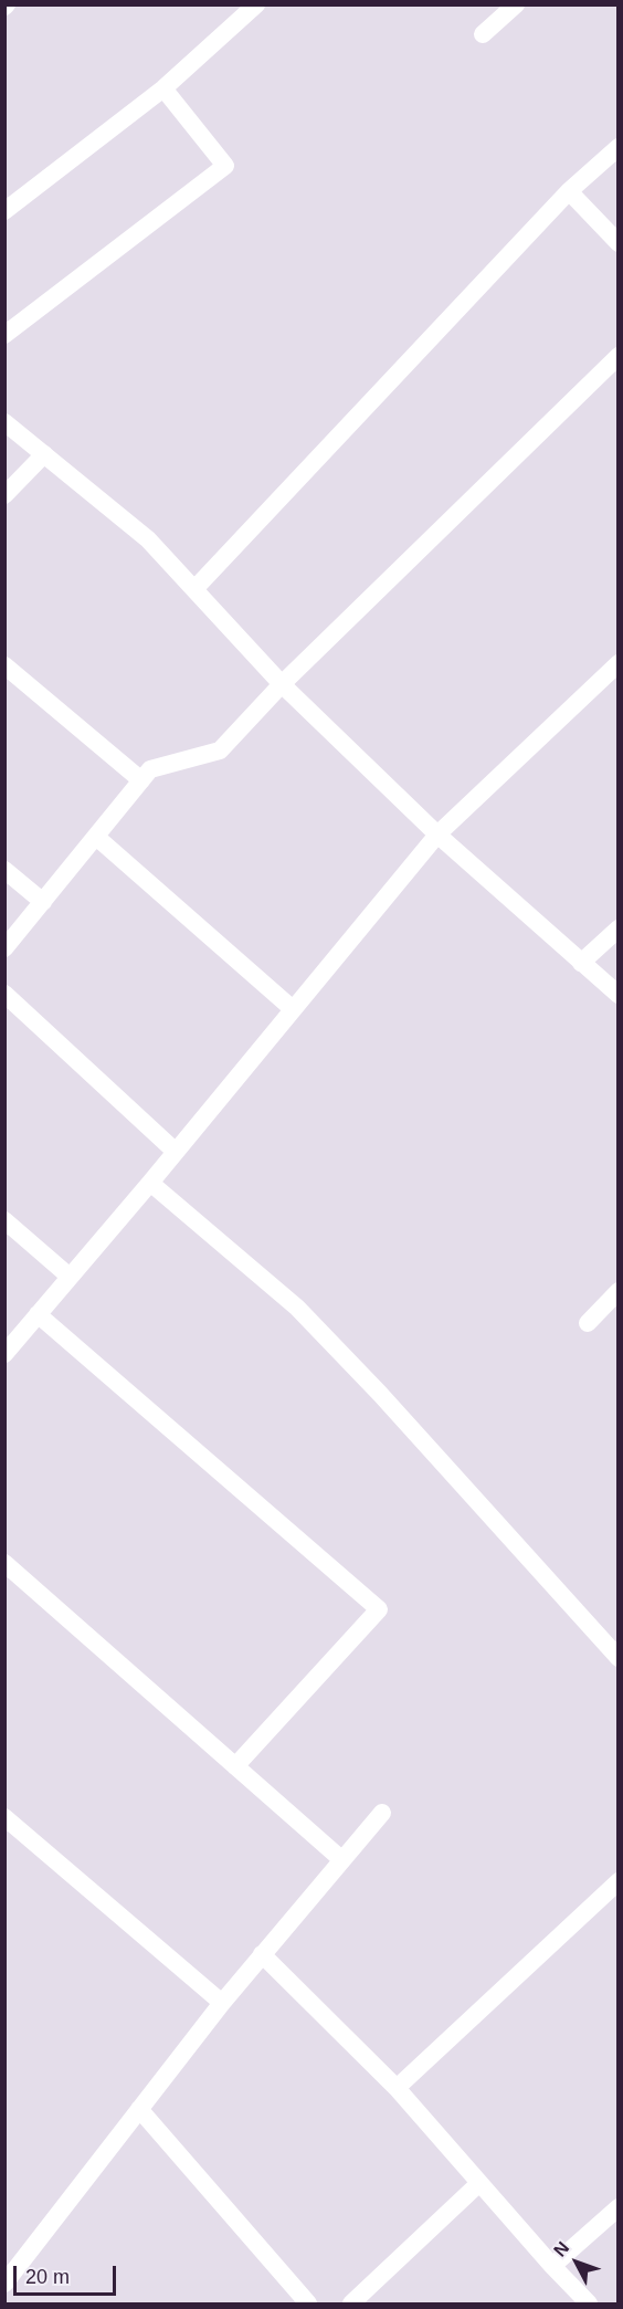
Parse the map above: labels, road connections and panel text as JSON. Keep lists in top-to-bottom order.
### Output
{
  "scale_bar": "20 m",
  "north": "top left"
}
